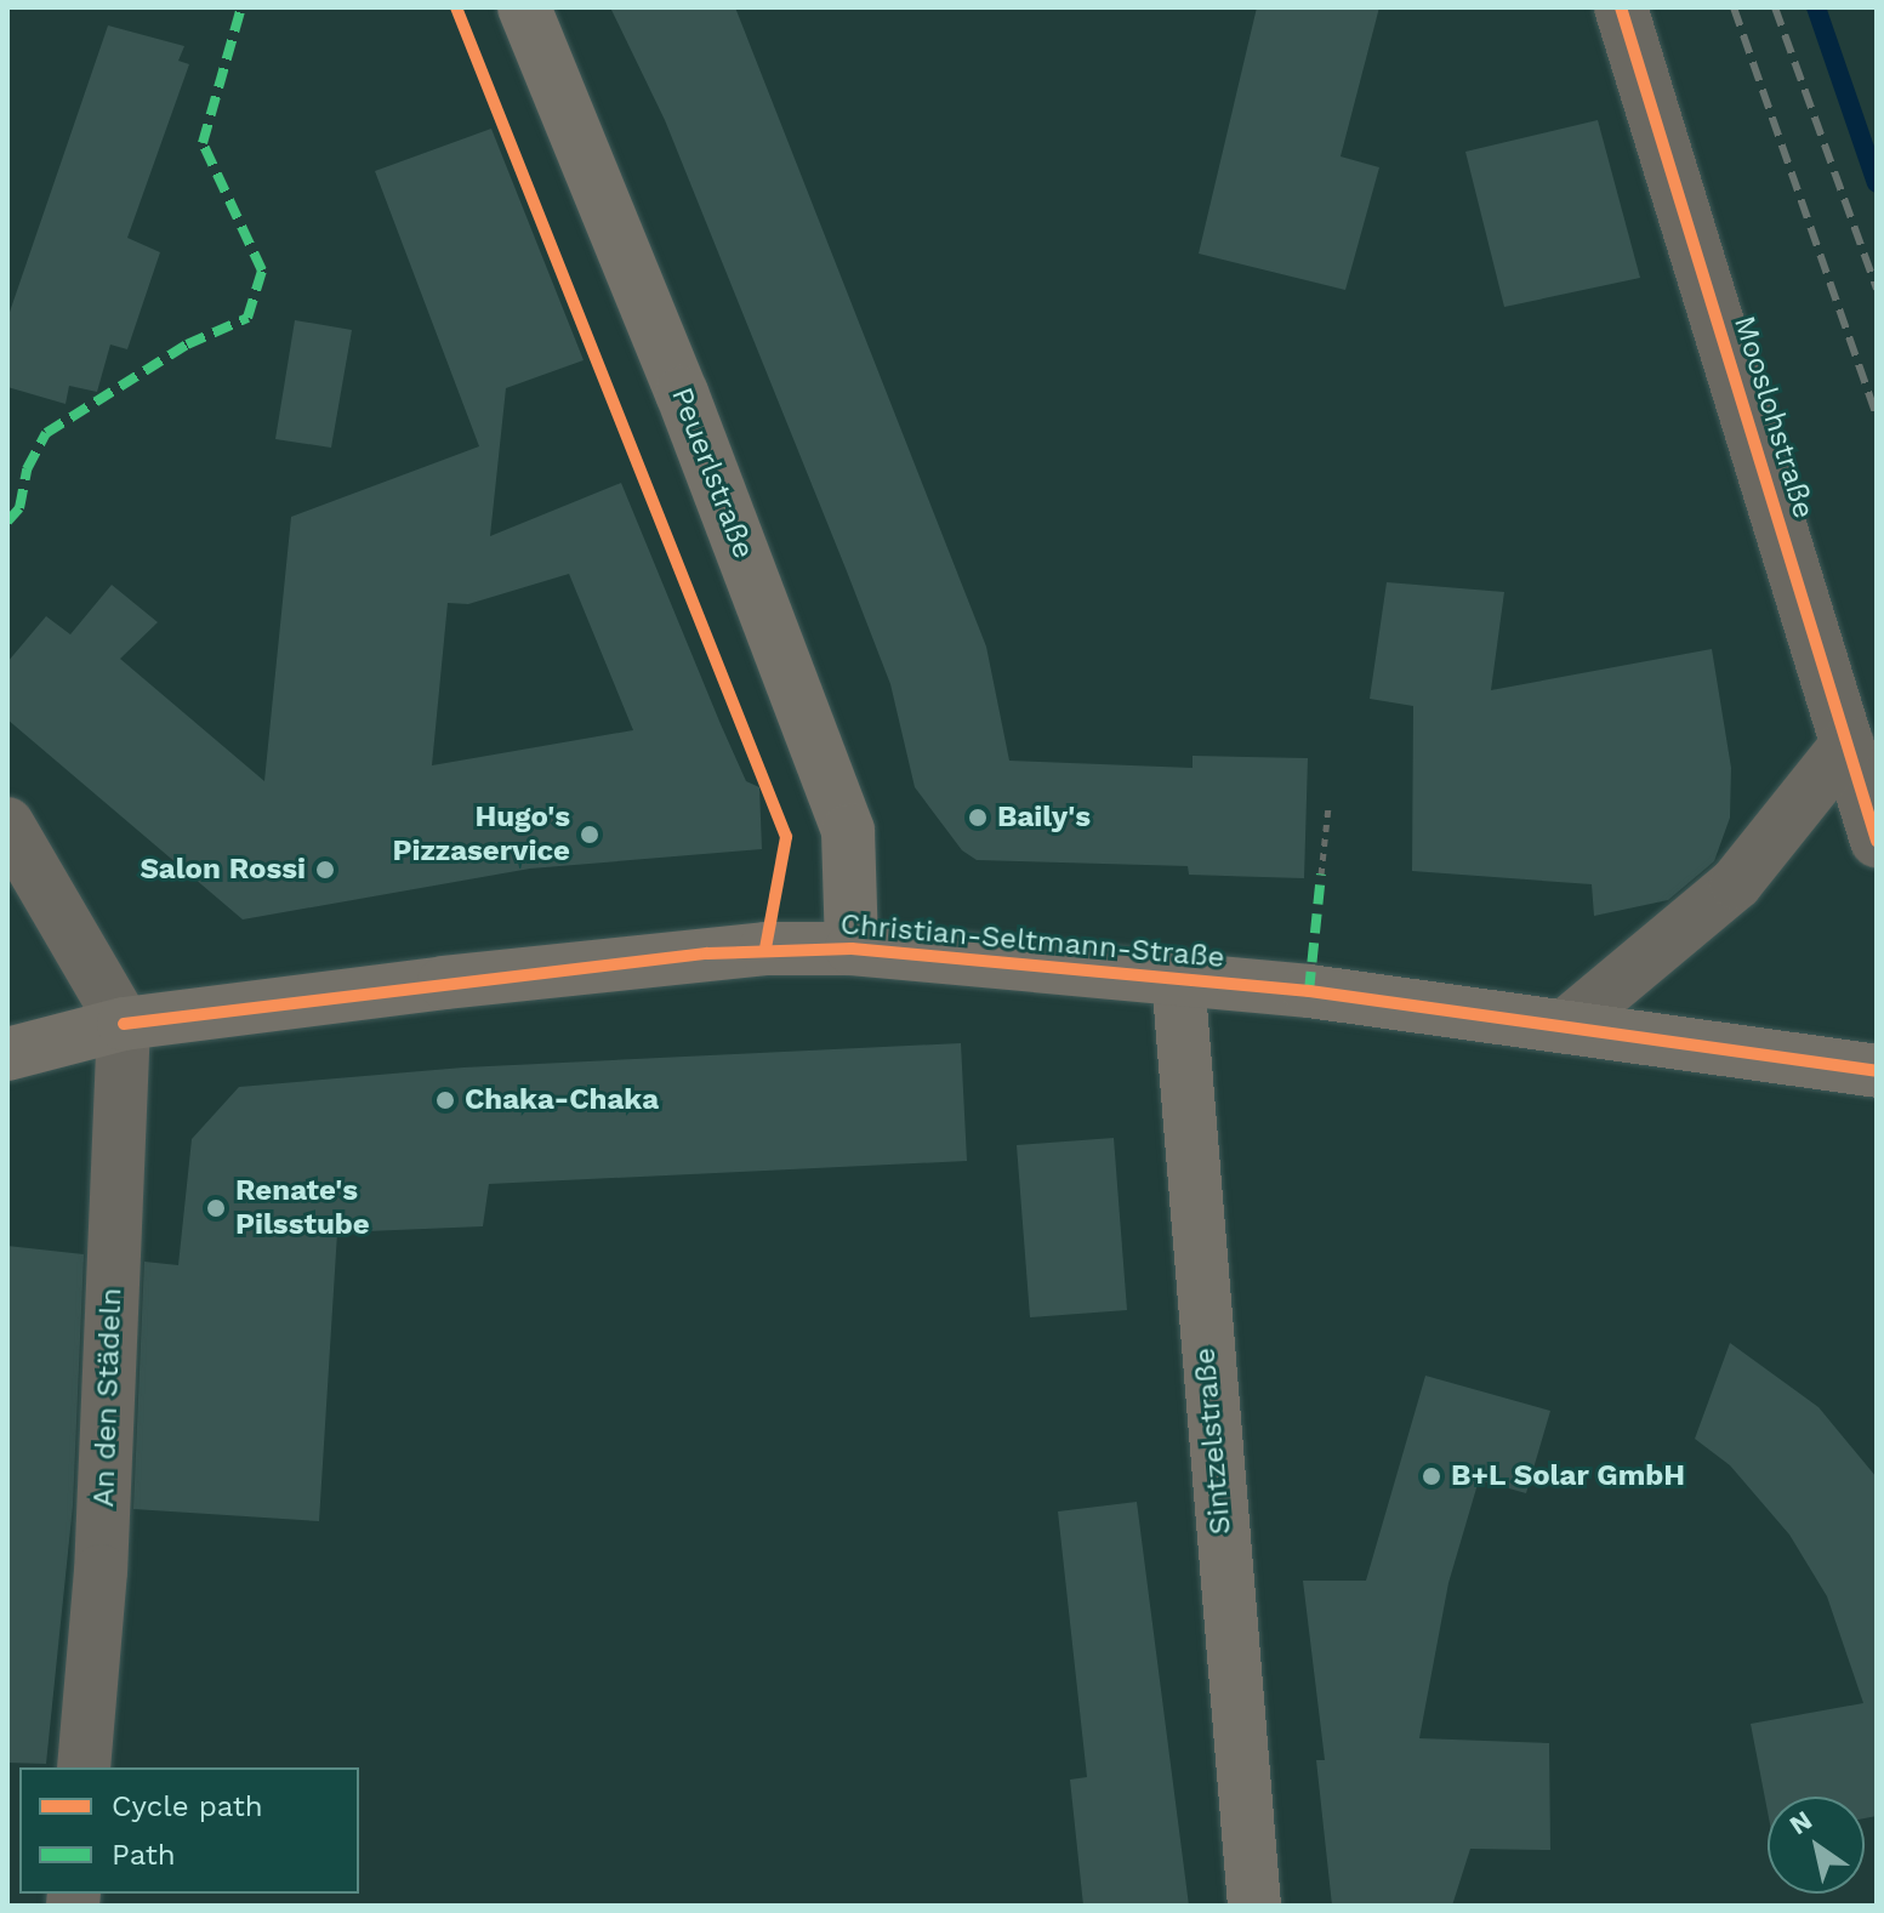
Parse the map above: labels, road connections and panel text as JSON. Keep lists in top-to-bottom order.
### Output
{
  "streets": {
    "street": [
      "Mooslohstraße",
      "Peuerlstraße",
      "Christian-Seltmann-Straße",
      "An den Städeln",
      "Sintzelstraße"
    ]
  },
  "crossings": [
    ["Peuerlstraße", "Christian-Seltmann-Straße"],
    ["Christian-Seltmann-Straße", "An den Städeln"],
    ["Christian-Seltmann-Straße", "Sintzelstraße"]
  ],
  "places": [
    "Baily's",
    "Hugo's Pizzaservice",
    "Salon Rossi",
    "Chaka-Chaka",
    "Renate's Pilsstube",
    "B+L Solar GmbH"
  ],
  "legend": ["Cycle path", "Path"],
  "north": "top left"
}
